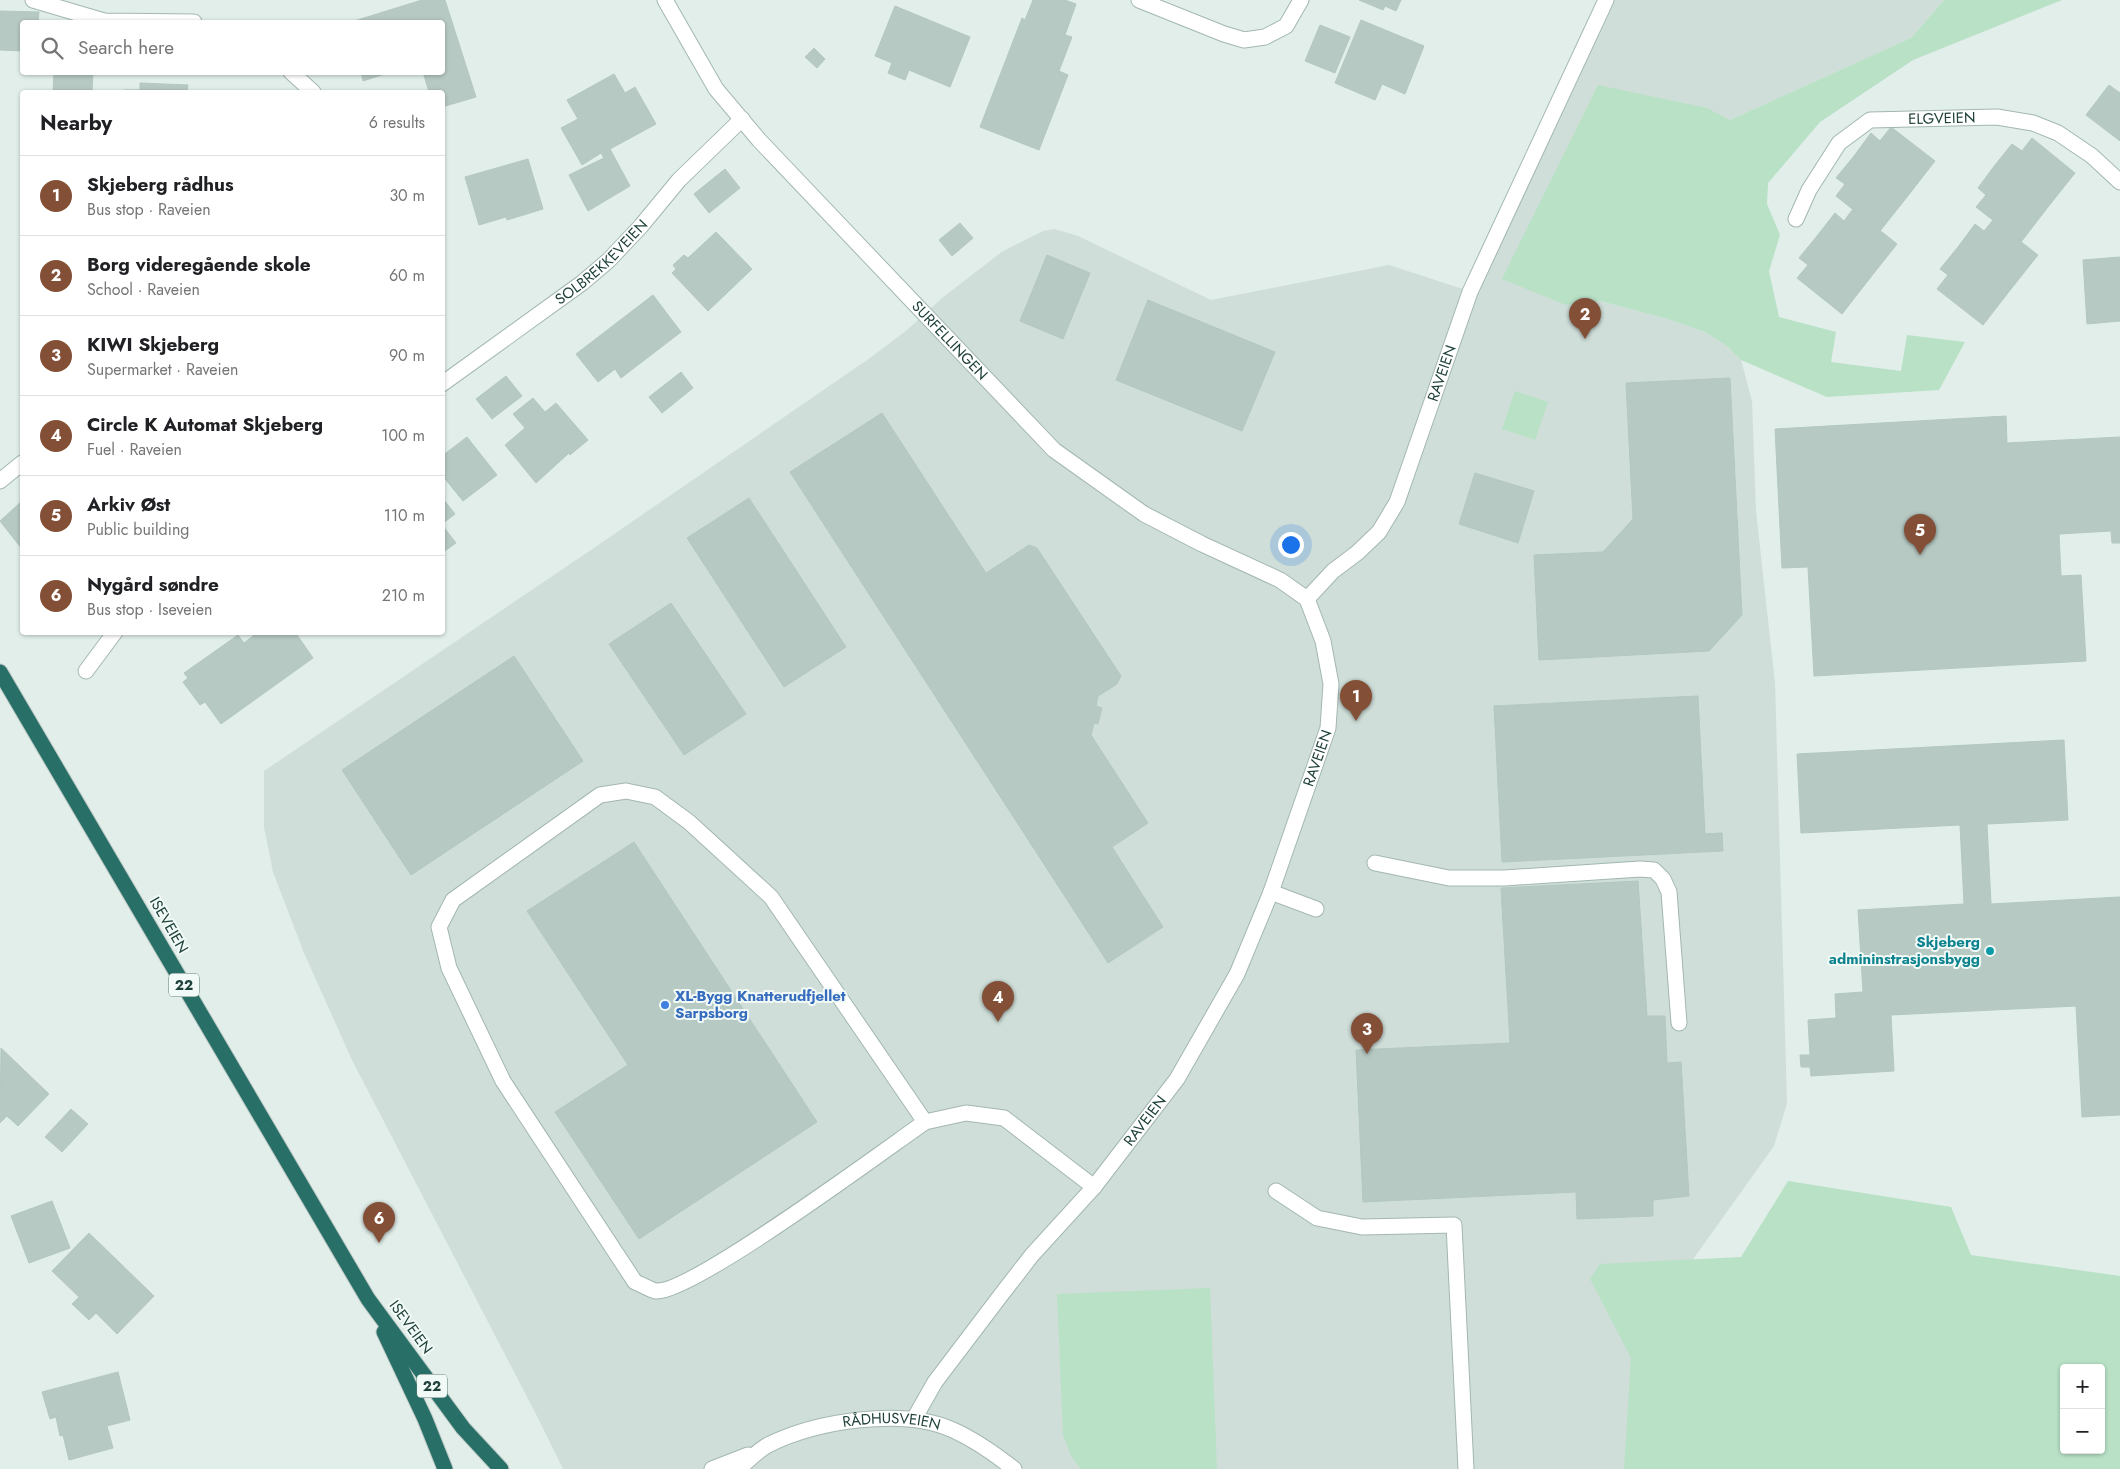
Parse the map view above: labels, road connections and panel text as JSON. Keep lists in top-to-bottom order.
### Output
{
  "streets": {
    "highway": ["ISEVEIEN", "22"],
    "street": [
      "ELGVEIEN",
      "SOLBREKKEVEIEN",
      "SURFELLINGEN",
      "RAVEIEN",
      "RÅDHUSVEIEN"
    ]
  },
  "crossings": [
    ["SOLBREKKEVEIEN", "SURFELLINGEN"],
    ["SURFELLINGEN", "RAVEIEN"],
    ["RAVEIEN", "RÅDHUSVEIEN"]
  ],
  "places": ["Skjeberg admininstrasjonsbygg", "XL-Bygg Knatterudfjellet Sarpsborg"],
  "page": {
    "search": "Search here",
    "heading": ["Nearby", "6 results"],
    "list": [
      {
        "mark": "1",
        "name": "Skjeberg rådhus",
        "note": "Bus stop · Raveien",
        "value": "30 m"
      },
      {
        "mark": "2",
        "name": "Borg videregående skole",
        "note": "School · Raveien",
        "value": "60 m"
      },
      {
        "mark": "3",
        "name": "KIWI Skjeberg",
        "note": "Supermarket · Raveien",
        "value": "90 m"
      },
      {
        "mark": "4",
        "name": "Circle K Automat Skjeberg",
        "note": "Fuel · Raveien",
        "value": "100 m"
      },
      {
        "mark": "5",
        "name": "Arkiv Øst",
        "note": "Public building",
        "value": "110 m"
      },
      {
        "mark": "6",
        "name": "Nygård søndre",
        "note": "Bus stop · Iseveien",
        "value": "210 m"
      }
    ],
    "pins": [
      "2",
      "5",
      "1",
      "4",
      "3",
      "6"
    ],
    "map_buttons": ["+", "−"]
  }
}
